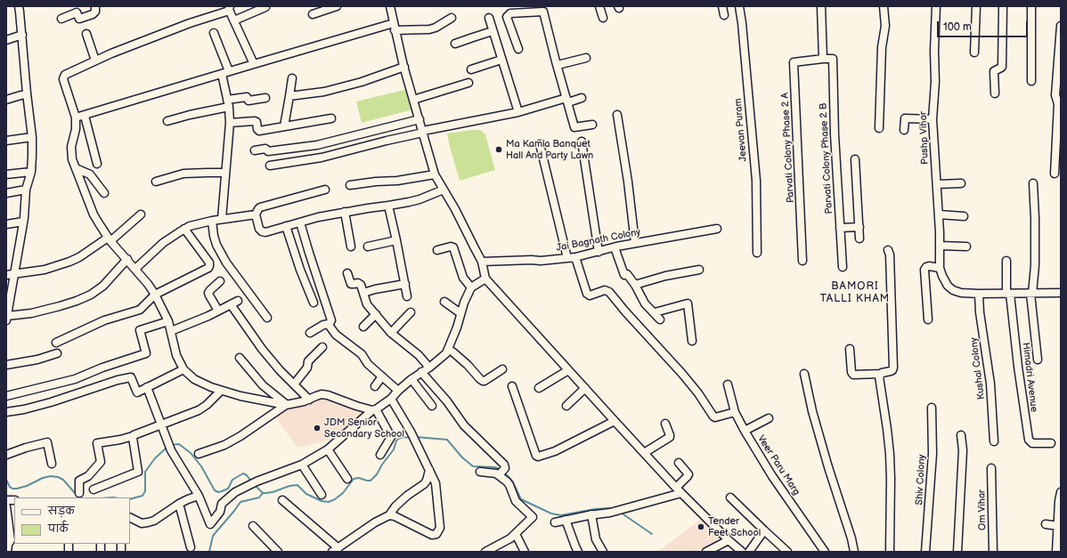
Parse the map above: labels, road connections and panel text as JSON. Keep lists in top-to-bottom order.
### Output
{
  "streets": {
    "street": [
      "Jeevan Puram",
      "Pushp Vihar",
      "Parvati Colony Phase 2 A",
      "Parvati Colony Phase 2 B",
      "Jai Bagnath Colony",
      "Kushal Colony",
      "Himadri Avenue",
      "Veer Paru Marg",
      "Shiv Colony",
      "Om Vihar"
    ]
  },
  "crossings": [
    ["Parvati Colony Phase 2 A", "Parvati Colony Phase 2 B"]
  ],
  "districts": ["BAMORI TALLI KHAM"],
  "places": ["Ma Kamla Banquet Hall And Party Lawn", "JDM Senior Secondary School", "Tender Feet School"],
  "legend": ["सड़क", "पार्क"],
  "scale_bar": "100 m"
}
